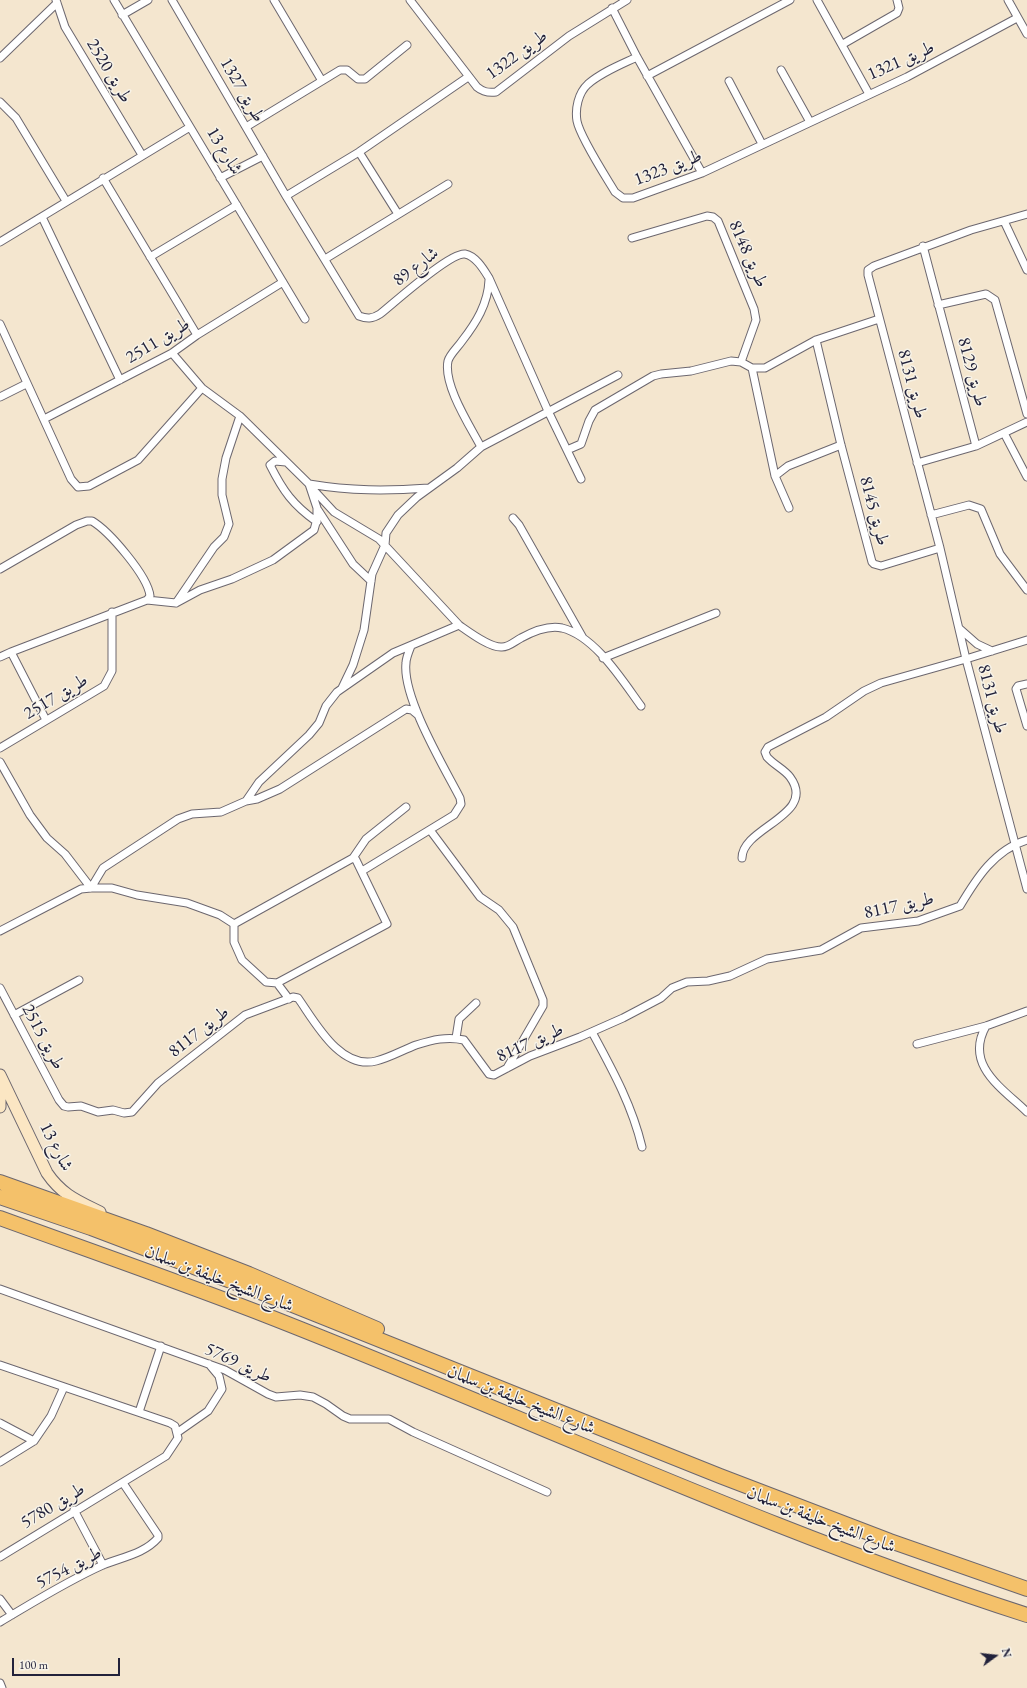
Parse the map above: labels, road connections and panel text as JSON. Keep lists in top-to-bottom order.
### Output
{
  "streets": {
    "highway": ["شارع الشيخ خليفة بن سلمان"],
    "street": [
      "طريق 1322",
      "طريق 1321",
      "طريق 2520",
      "طريق 1327",
      "شارع 13",
      "طريق 1323",
      "طريق 8148",
      "شارع 89",
      "طريق 2511",
      "طريق 8129",
      "طريق 8131",
      "طريق 8145",
      "طريق 2517",
      "طريق 8117",
      "طريق 2515",
      "طريق 5769",
      "طريق 5780",
      "طريق 5754"
    ]
  },
  "crossings": [
    ["طريق 1321", "طريق 1323"],
    ["طريق 1327", "شارع 89"],
    ["شارع 13", "طريق 2511"],
    ["طريق 8129", "طريق 8131"],
    ["طريق 8131", "طريق 8145"],
    ["طريق 8131", "طريق 8117"],
    ["طريق 8117", "طريق 2515"],
    ["طريق 5780", "طريق 5754"]
  ],
  "scale_bar": "100 m",
  "north": "right"
}
